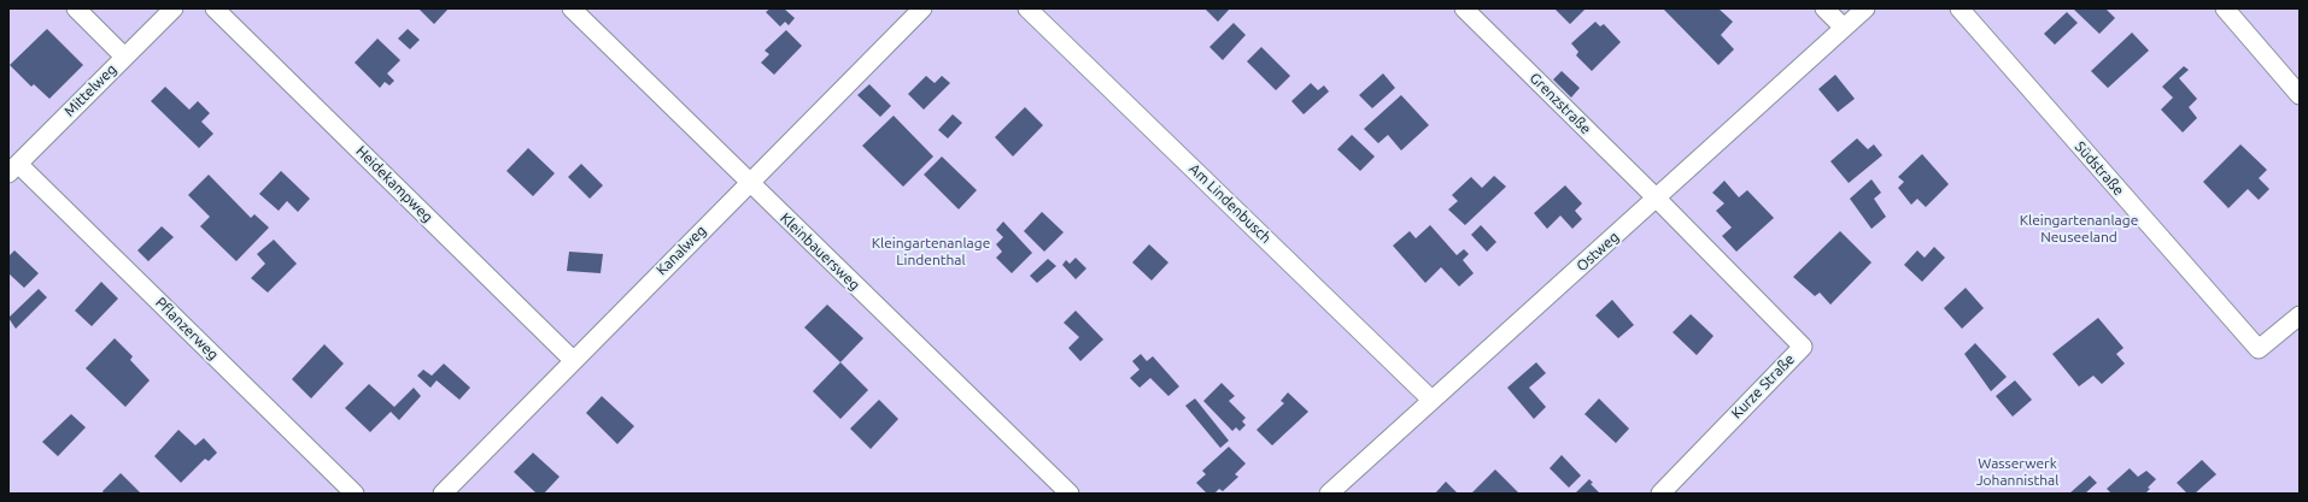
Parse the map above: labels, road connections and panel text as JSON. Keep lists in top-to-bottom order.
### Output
{
  "streets": {
    "lane": [
      "Mittelweg",
      "Grenzstraße",
      "Südstraße",
      "Heidekampweg",
      "Am Lindenbusch",
      "Kanalweg",
      "Kleinbauersweg",
      "Ostweg",
      "Pflanzerweg",
      "Kurze Straße"
    ]
  },
  "crossings": [
    ["Mittelweg", "Pflanzerweg"],
    ["Grenzstraße", "Ostweg"],
    ["Grenzstraße", "Kurze Straße"],
    ["Heidekampweg", "Kanalweg"],
    ["Am Lindenbusch", "Ostweg"],
    ["Kanalweg", "Kleinbauersweg"],
    ["Ostweg", "Kurze Straße"]
  ],
  "parks": ["Kleingartenanlage Neuseeland", "Kleingartenanlage Lindenthal", "Wasserwerk Johannisthal"]
}
